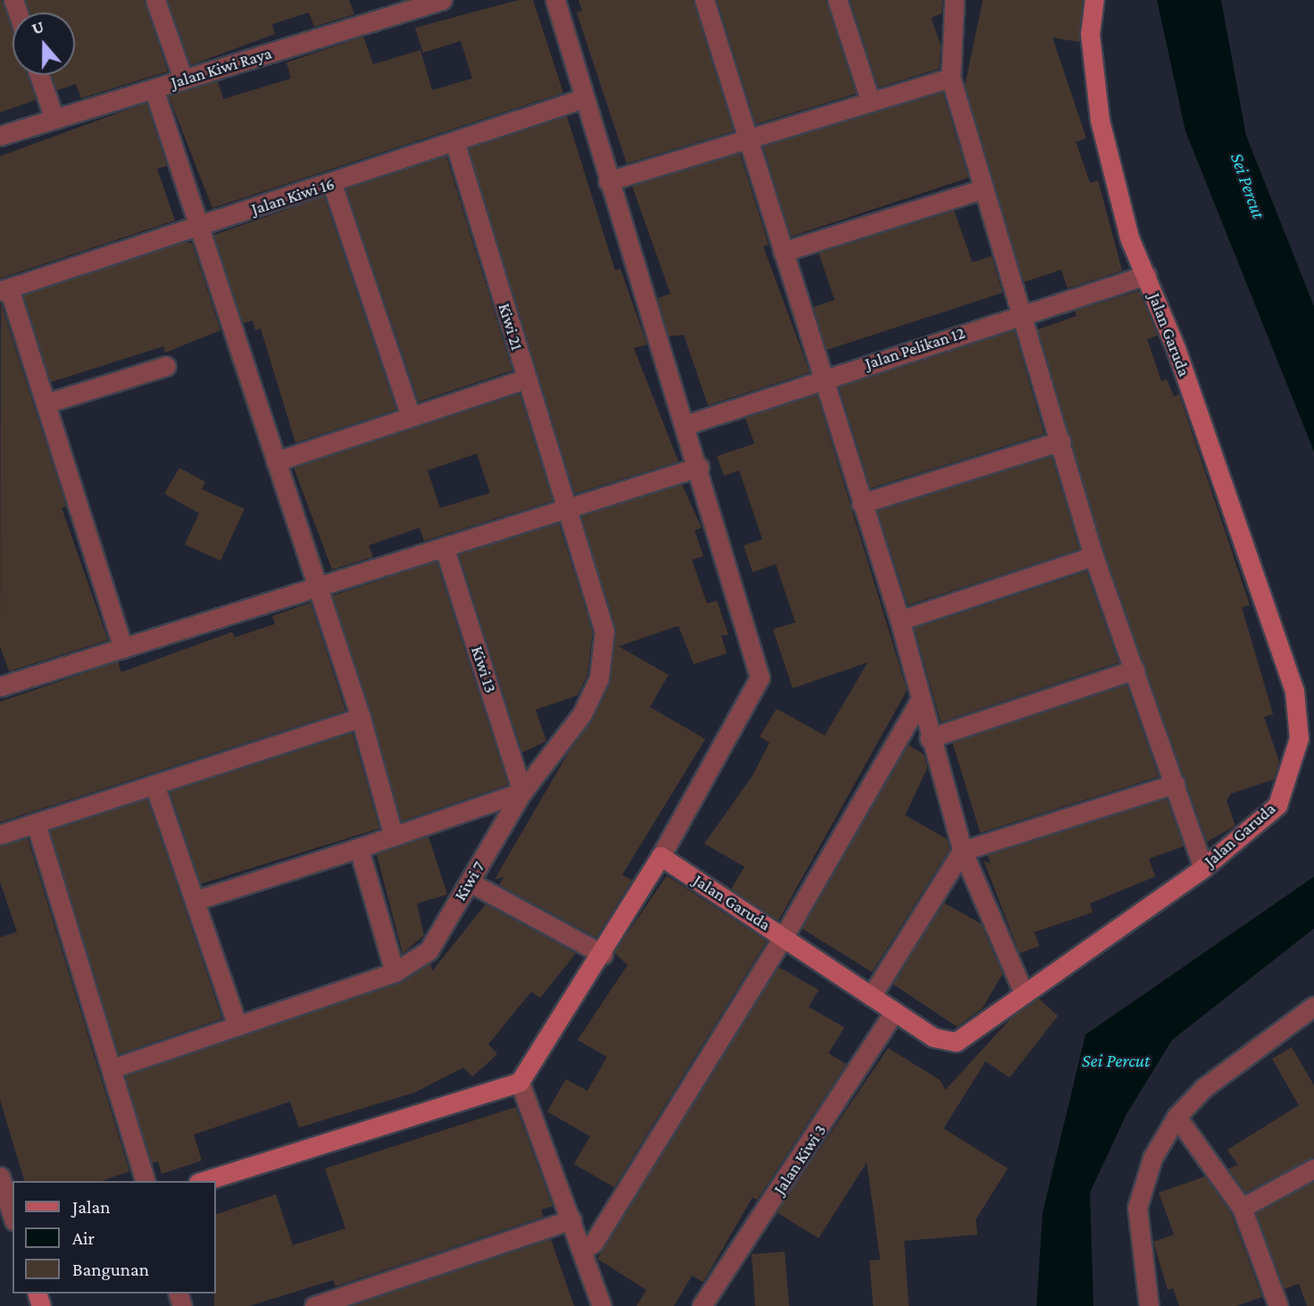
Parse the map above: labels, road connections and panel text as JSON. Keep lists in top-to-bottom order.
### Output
{
  "streets": {
    "street": [
      "Jalan Kiwi Raya",
      "Jalan Kiwi 16",
      "Kiwi 21",
      "Jalan Garuda",
      "Jalan Pelikan 12",
      "Kiwi 13",
      "Kiwi 7",
      "Jalan Kiwi 3"
    ]
  },
  "crossings": [
    ["Jalan Kiwi 16", "Kiwi 21"],
    ["Kiwi 21", "Kiwi 7"],
    ["Jalan Garuda", "Jalan Pelikan 12"],
    ["Jalan Garuda", "Jalan Kiwi 3"],
    ["Kiwi 13", "Kiwi 7"]
  ],
  "water": ["Sei Percut"],
  "legend": ["Jalan", "Air", "Bangunan"],
  "north": "top"
}
